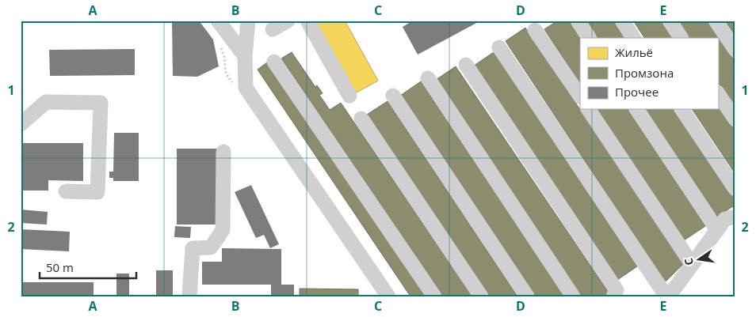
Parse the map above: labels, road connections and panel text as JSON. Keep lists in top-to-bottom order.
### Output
{
  "legend": ["Жильё", "Промзона", "Прочее"],
  "scale_bar": "50 m",
  "north": "left",
  "grid": {
    "columns": [
      "A",
      "B",
      "C",
      "D",
      "E"
    ],
    "rows": ["1", "2"]
  }
}
